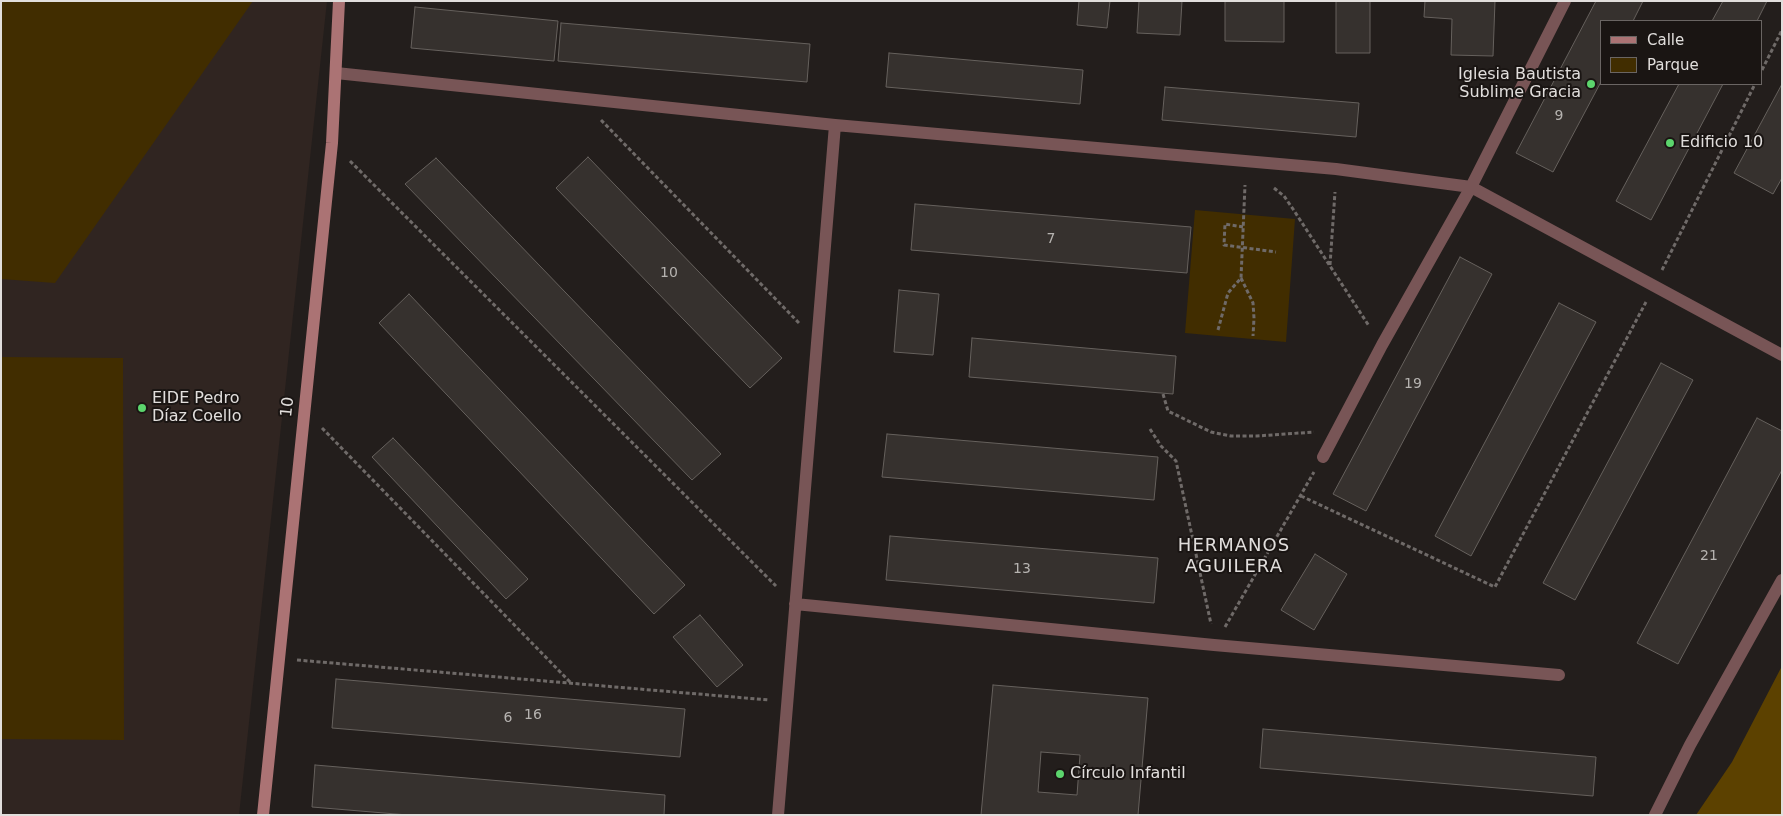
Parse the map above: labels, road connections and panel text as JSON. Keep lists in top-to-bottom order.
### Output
{
  "streets": {
    "street": ["10"]
  },
  "districts": ["HERMANOS AGUILERA"],
  "places": [
    "Iglesia Bautista Sublime Gracia",
    "Edificio 10",
    "EIDE Pedro Díaz Coello",
    "Círculo Infantil"
  ],
  "house_numbers": [
    "9",
    "7",
    "10",
    "19",
    "21",
    "13",
    "16",
    "6"
  ],
  "legend": ["Calle", "Parque"]
}
